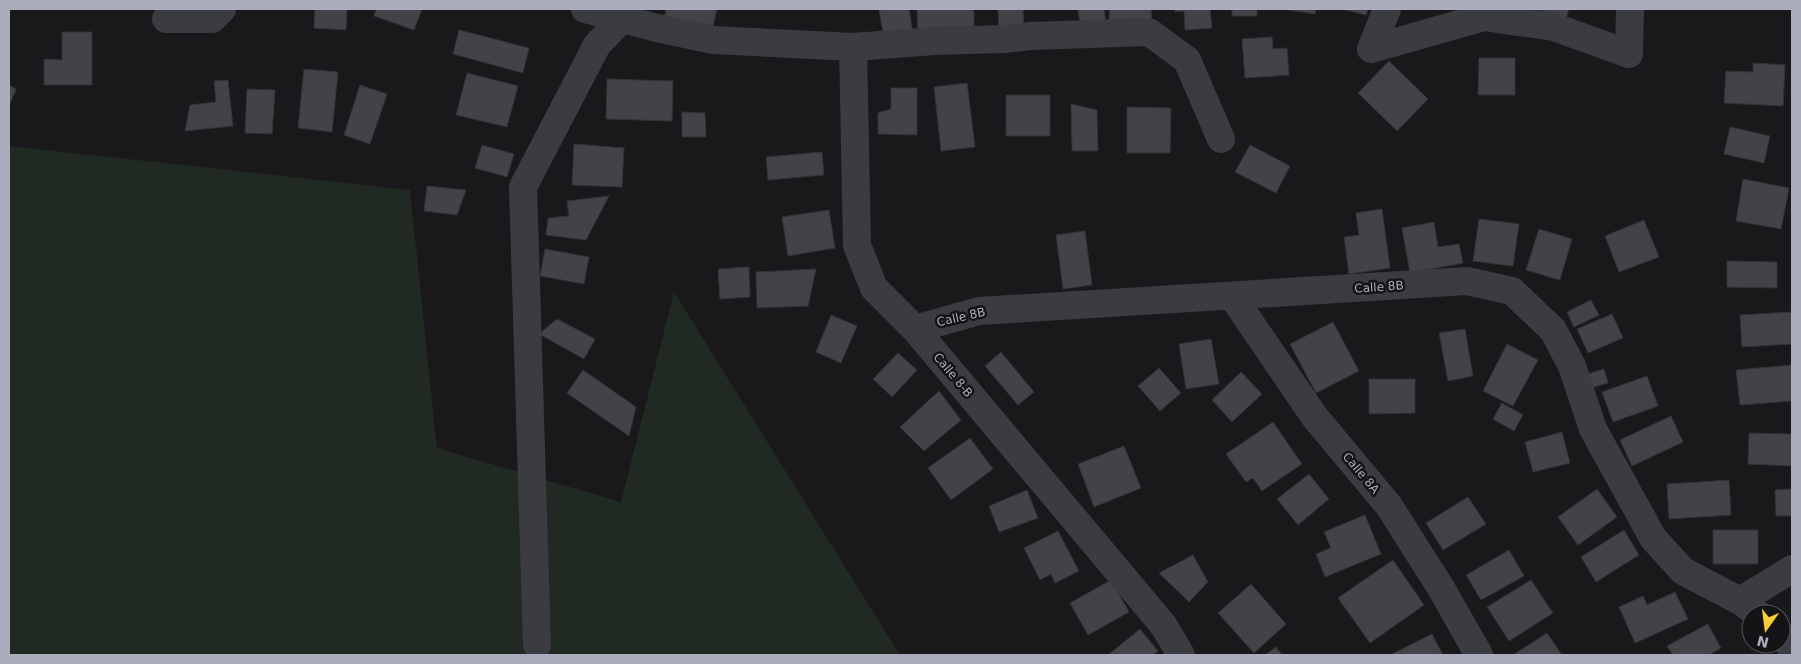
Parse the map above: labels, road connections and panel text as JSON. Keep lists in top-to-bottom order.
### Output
{
  "streets": {
    "street": ["Calle 8B", "Calle 8-B", "Calle 8A"]
  },
  "crossings": [
    ["Calle 8B", "Calle 8-B"],
    ["Calle 8B", "Calle 8A"]
  ],
  "north": "bottom"
}
